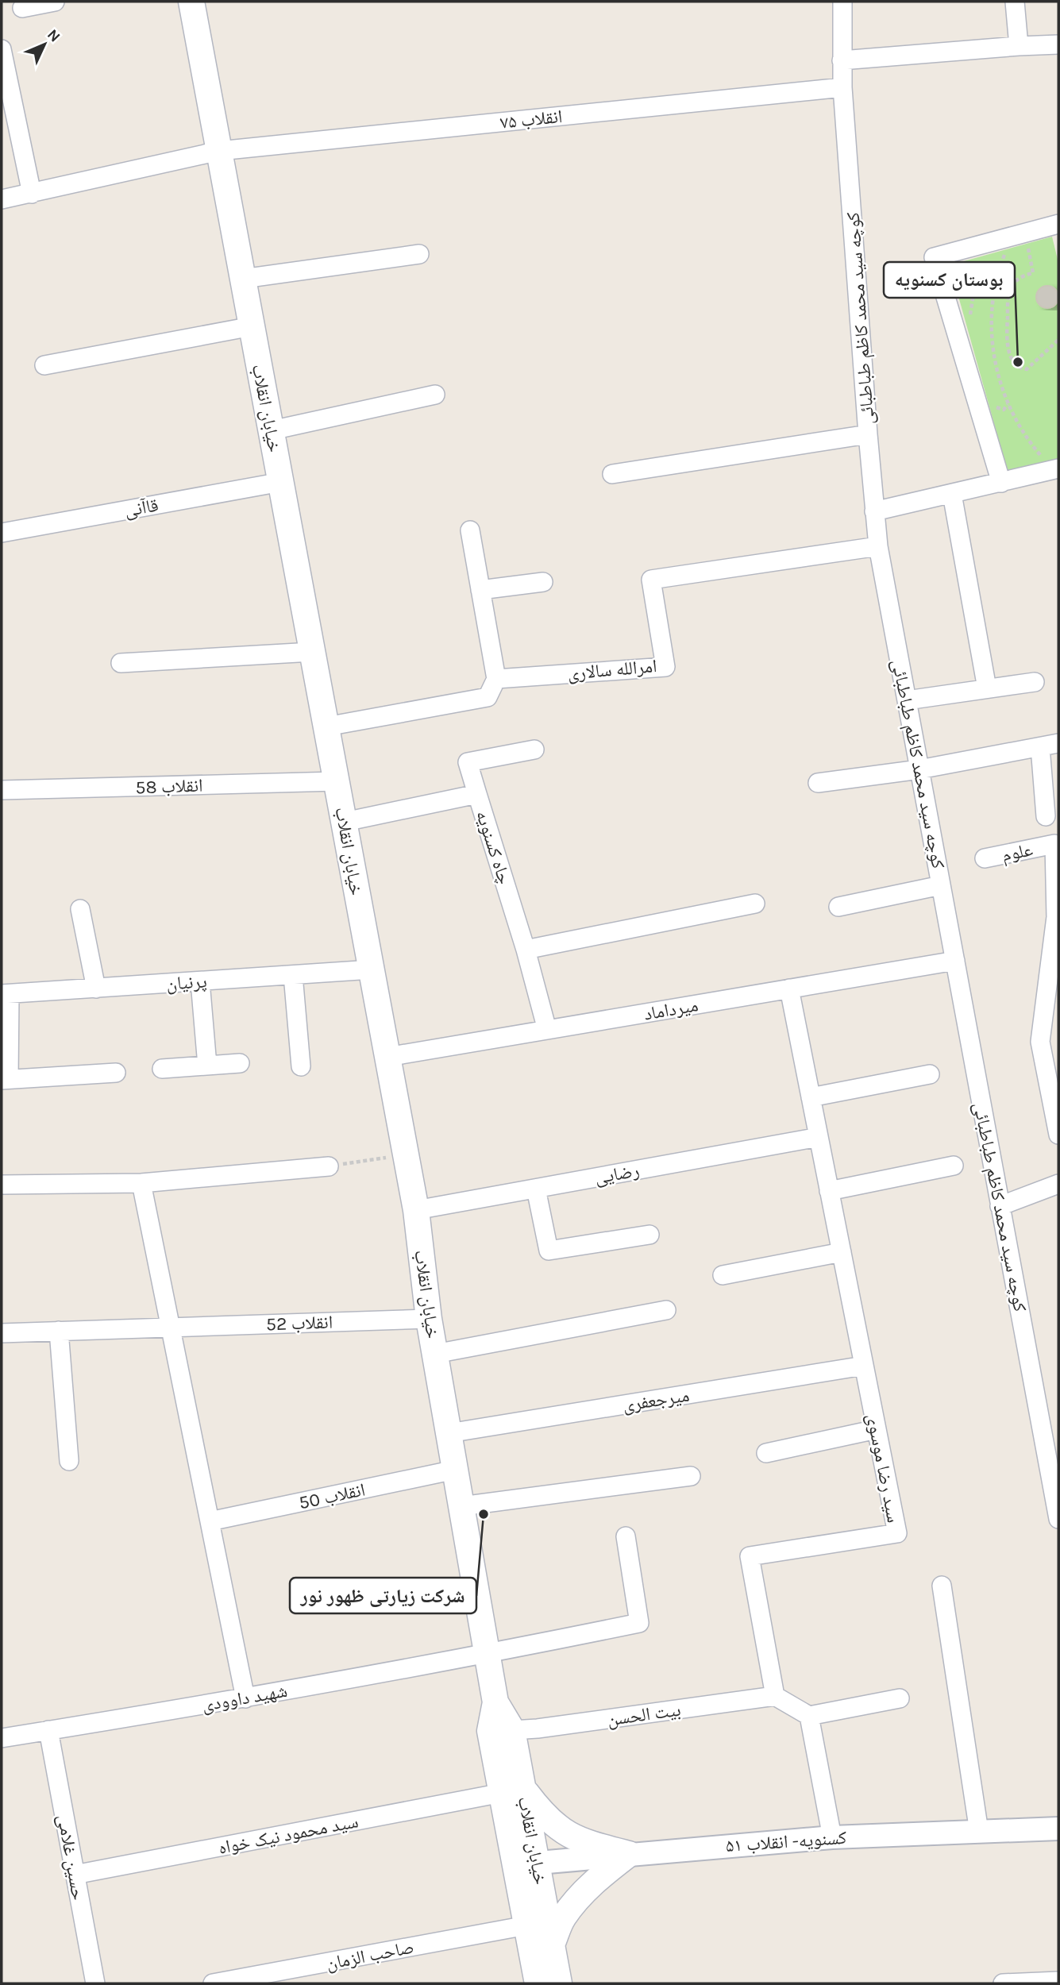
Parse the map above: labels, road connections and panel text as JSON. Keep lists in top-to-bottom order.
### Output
{
  "streets": {
    "main road": ["خیابان انقلاب"],
    "street": [
      "انقلاب ۷۵",
      "کوچه سید محمد کاظم طباطبائی",
      "قاآنی",
      "امرالله سالاری",
      "انقلاب 58",
      "چاه کسنویه",
      "علوم",
      "پرنیان",
      "میرداماد",
      "رضایی",
      "انقلاب 52",
      "میرجعفری",
      "سید رضا موسوی",
      "انقلاب 50",
      "شهید داوودی",
      "بیت الحسن",
      "سید محمود نیک خواه",
      "کسنویه- انقلاب ۵۱",
      "حسین غلامی",
      "صاحب الزمان"
    ]
  },
  "crossings": [
    ["انقلاب ۷۵", "کوچه سید محمد کاظم طباطبائی"],
    ["انقلاب ۷۵", "خیابان انقلاب"],
    ["کوچه سید محمد کاظم طباطبائی", "امرالله سالاری"],
    ["کوچه سید محمد کاظم طباطبائی", "میرداماد"],
    ["خیابان انقلاب", "قاآنی"],
    ["خیابان انقلاب", "انقلاب 58"],
    ["خیابان انقلاب", "چاه کسنویه"],
    ["خیابان انقلاب", "پرنیان"],
    ["خیابان انقلاب", "میرداماد"],
    ["خیابان انقلاب", "رضایی"],
    ["خیابان انقلاب", "انقلاب 52"],
    ["خیابان انقلاب", "میرجعفری"],
    ["خیابان انقلاب", "انقلاب 50"],
    ["خیابان انقلاب", "شهید داوودی"],
    ["خیابان انقلاب", "بیت الحسن"],
    ["خیابان انقلاب", "سید محمود نیک خواه"],
    ["خیابان انقلاب", "کسنویه- انقلاب ۵۱"],
    ["خیابان انقلاب", "صاحب الزمان"],
    ["چاه کسنویه", "میرداماد"],
    ["میرداماد", "سید رضا موسوی"],
    ["رضایی", "سید رضا موسوی"],
    ["میرجعفری", "سید رضا موسوی"],
    ["سید رضا موسوی", "بیت الحسن"],
    ["شهید داوودی", "حسین غلامی"],
    ["سید محمود نیک خواه", "حسین غلامی"]
  ],
  "places": ["بوستان کسنویه", "شرکت زیارتی ظهور نور"],
  "north": "top right"
}
